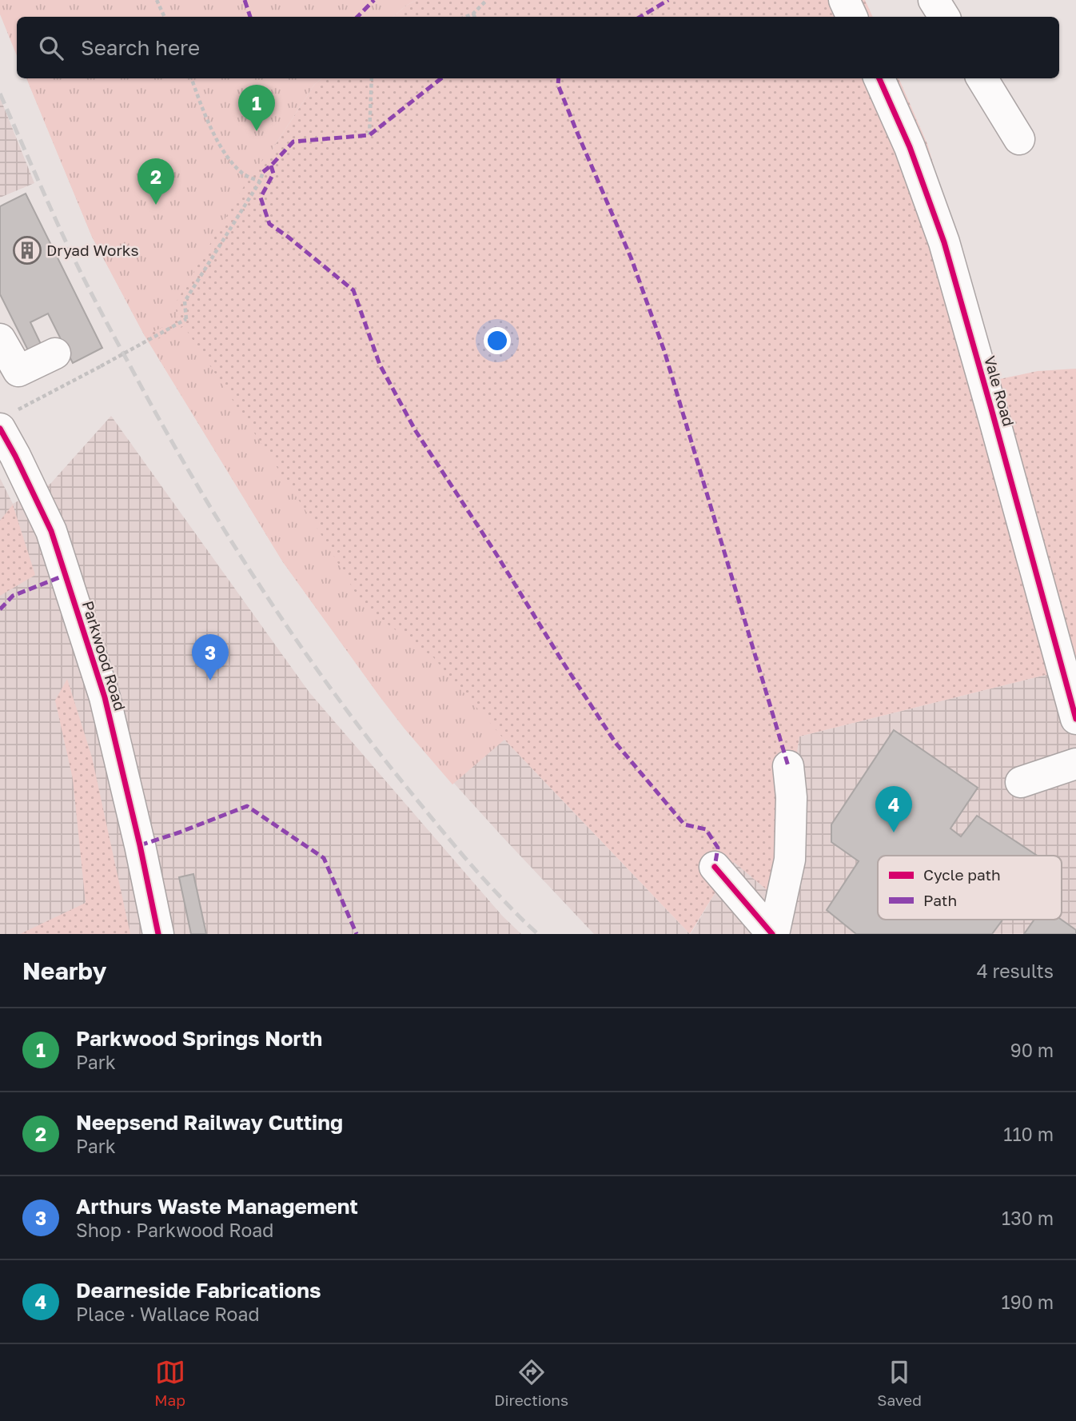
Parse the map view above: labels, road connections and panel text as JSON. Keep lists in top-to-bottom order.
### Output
{
  "streets": {
    "street": ["Vale Road", "Parkwood Road"]
  },
  "places": {
    "building": ["Dryad Works"]
  },
  "legend": ["Cycle path", "Path"],
  "page": {
    "search": "Search here",
    "pins": [
      "1",
      "2",
      "3",
      "4"
    ],
    "heading": ["Nearby", "4 results"],
    "list": [
      {
        "mark": "1",
        "name": "Parkwood Springs North",
        "note": "Park",
        "value": "90 m"
      },
      {
        "mark": "2",
        "name": "Neepsend Railway Cutting",
        "note": "Park",
        "value": "110 m"
      },
      {
        "mark": "3",
        "name": "Arthurs Waste Management",
        "note": "Shop · Parkwood Road",
        "value": "130 m"
      },
      {
        "mark": "4",
        "name": "Dearneside Fabrications",
        "note": "Place · Wallace Road",
        "value": "190 m"
      }
    ],
    "nav": ["Map", "Directions", "Saved"]
  }
}
